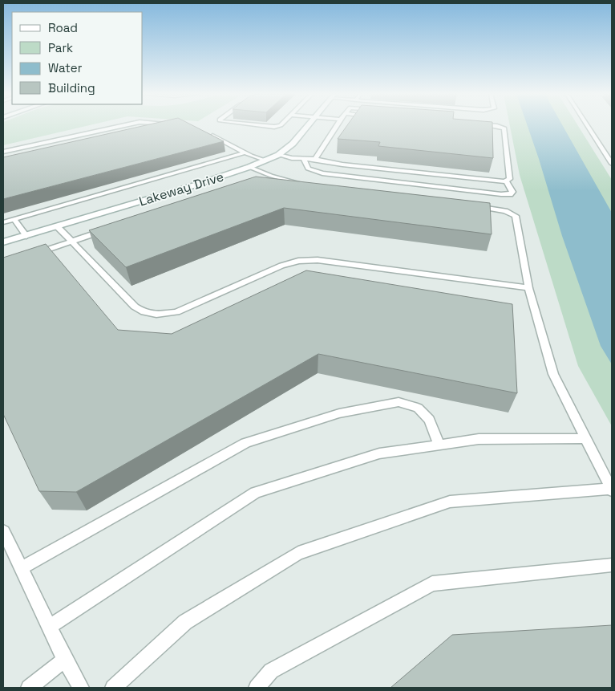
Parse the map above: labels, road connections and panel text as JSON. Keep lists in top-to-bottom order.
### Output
{
  "streets": {
    "street": ["Lakeway Drive"]
  },
  "legend": [
    "Road",
    "Park",
    "Water",
    "Building"
  ]
}
